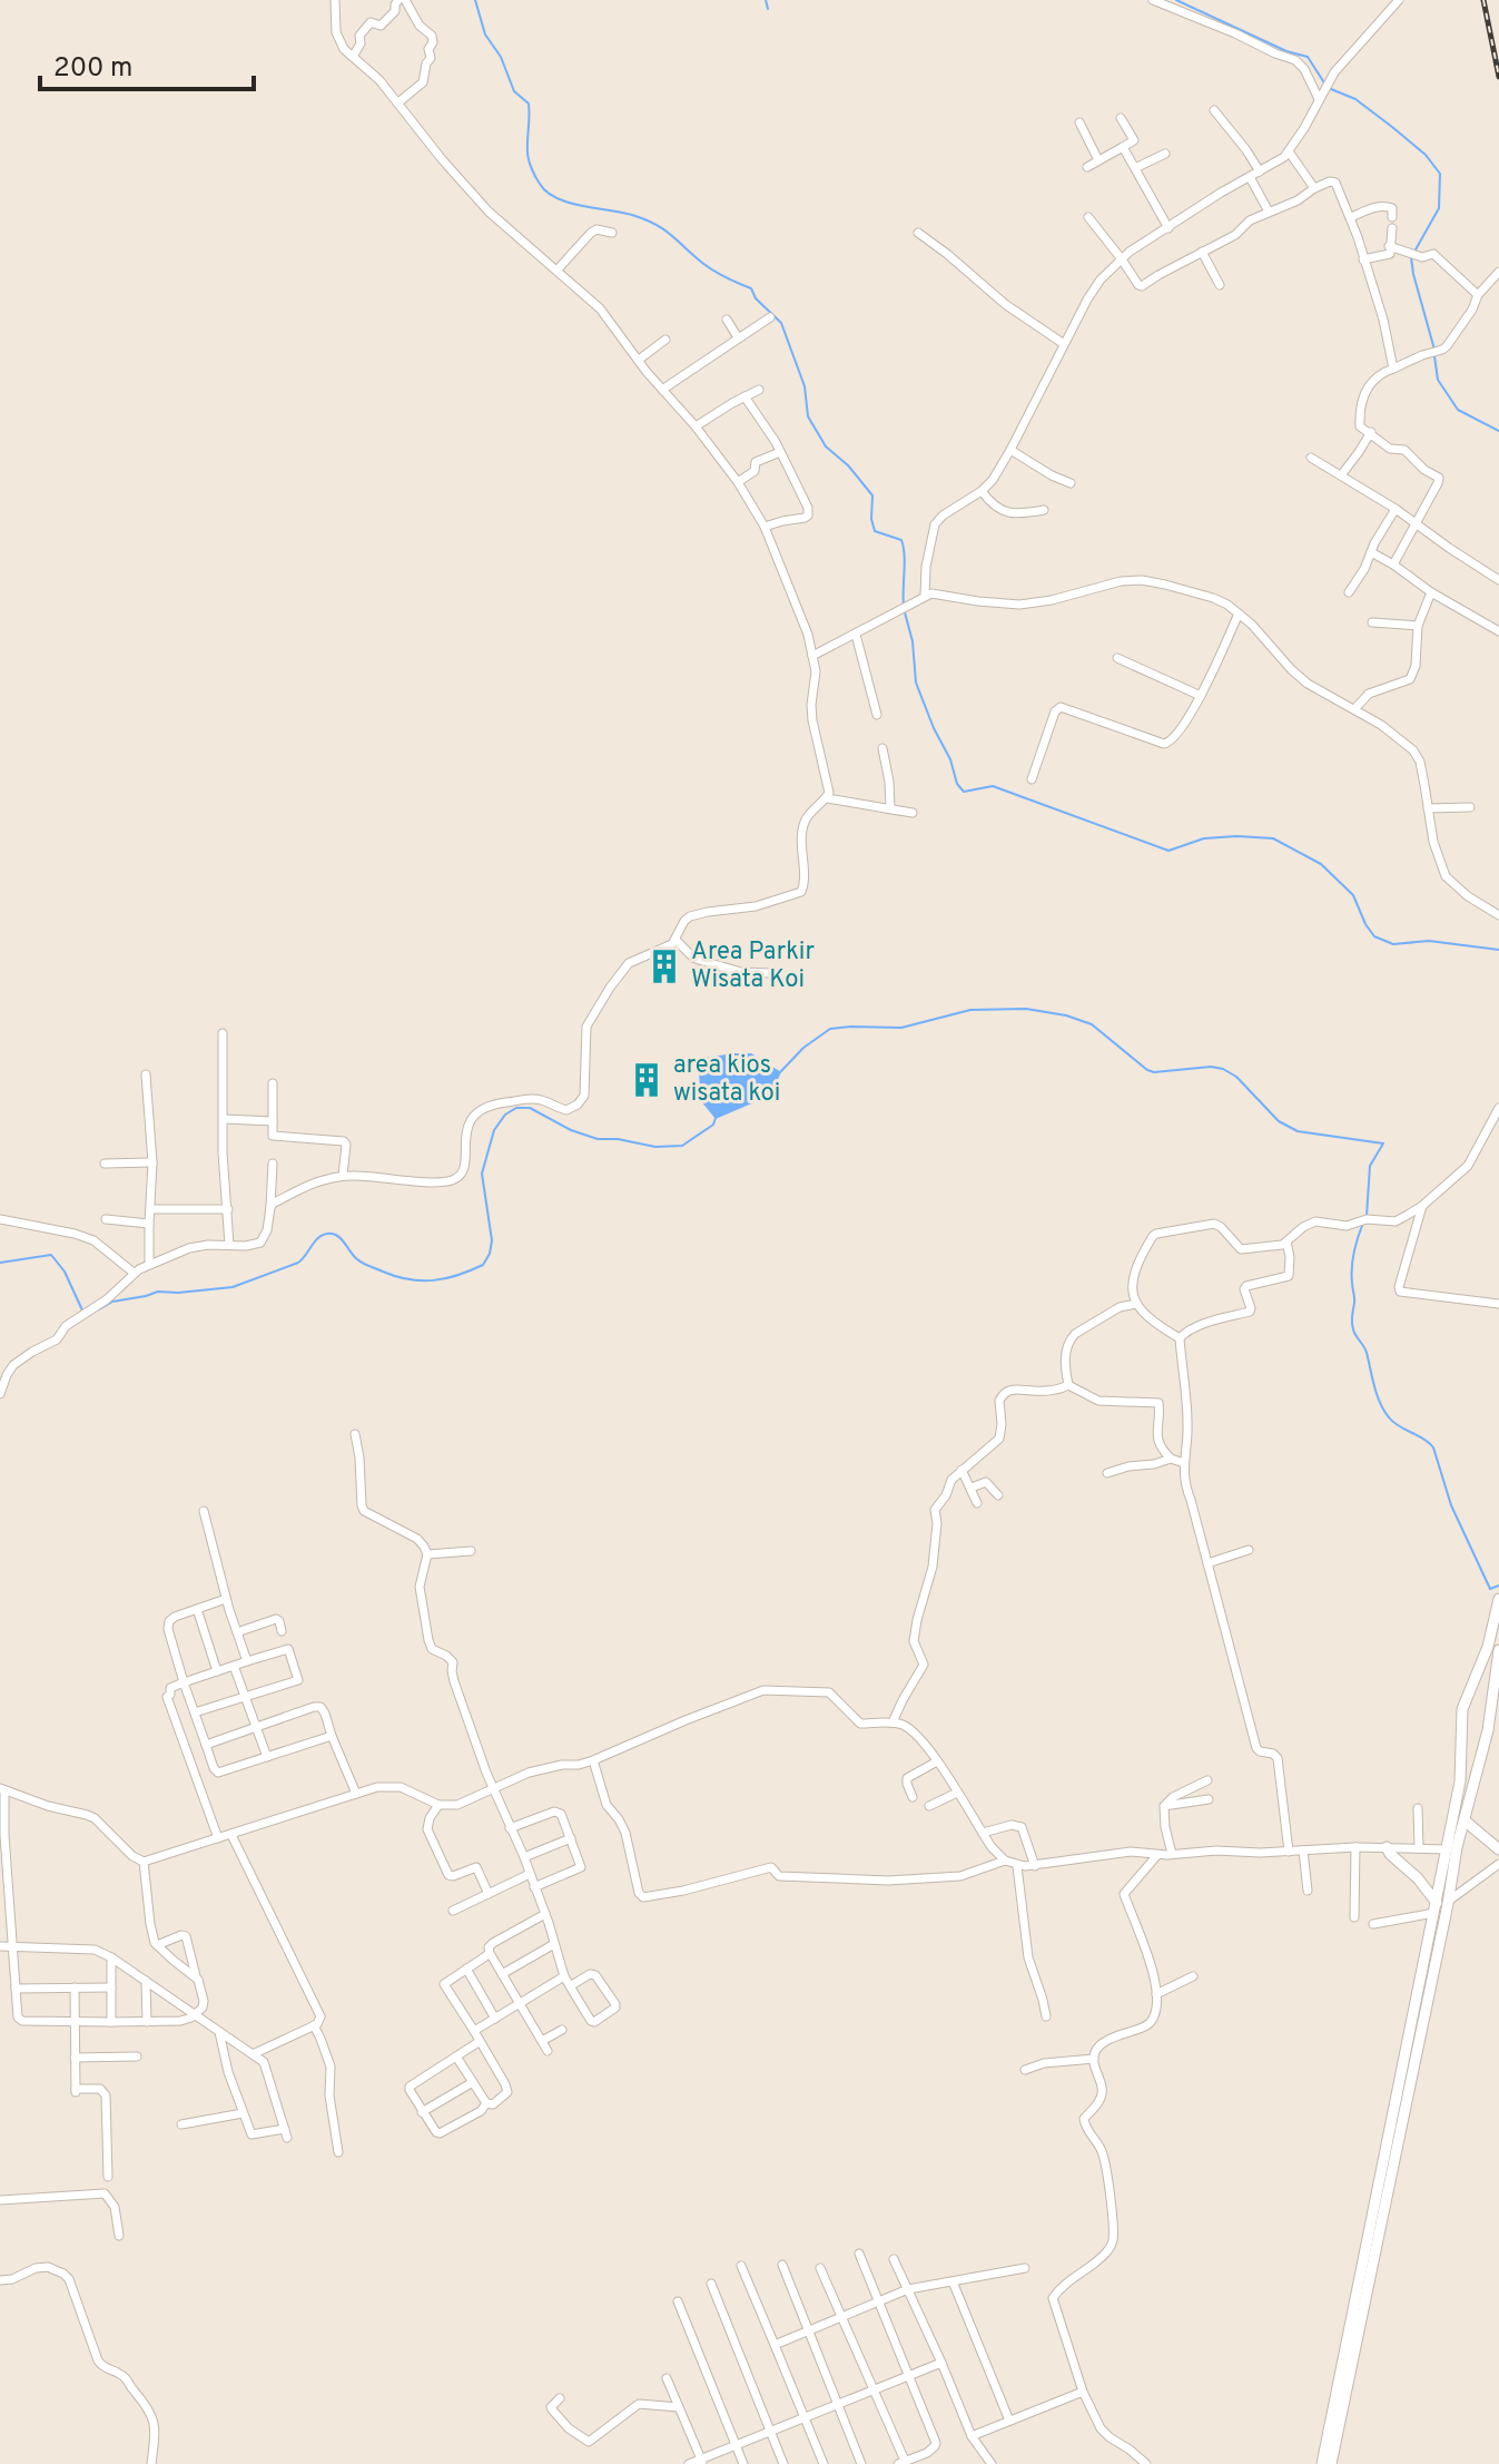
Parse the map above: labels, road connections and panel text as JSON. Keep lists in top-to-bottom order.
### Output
{
  "places": {
    "building": ["Area Parkir Wisata Koi", "area kios wisata koi"]
  },
  "scale_bar": "200 m"
}
